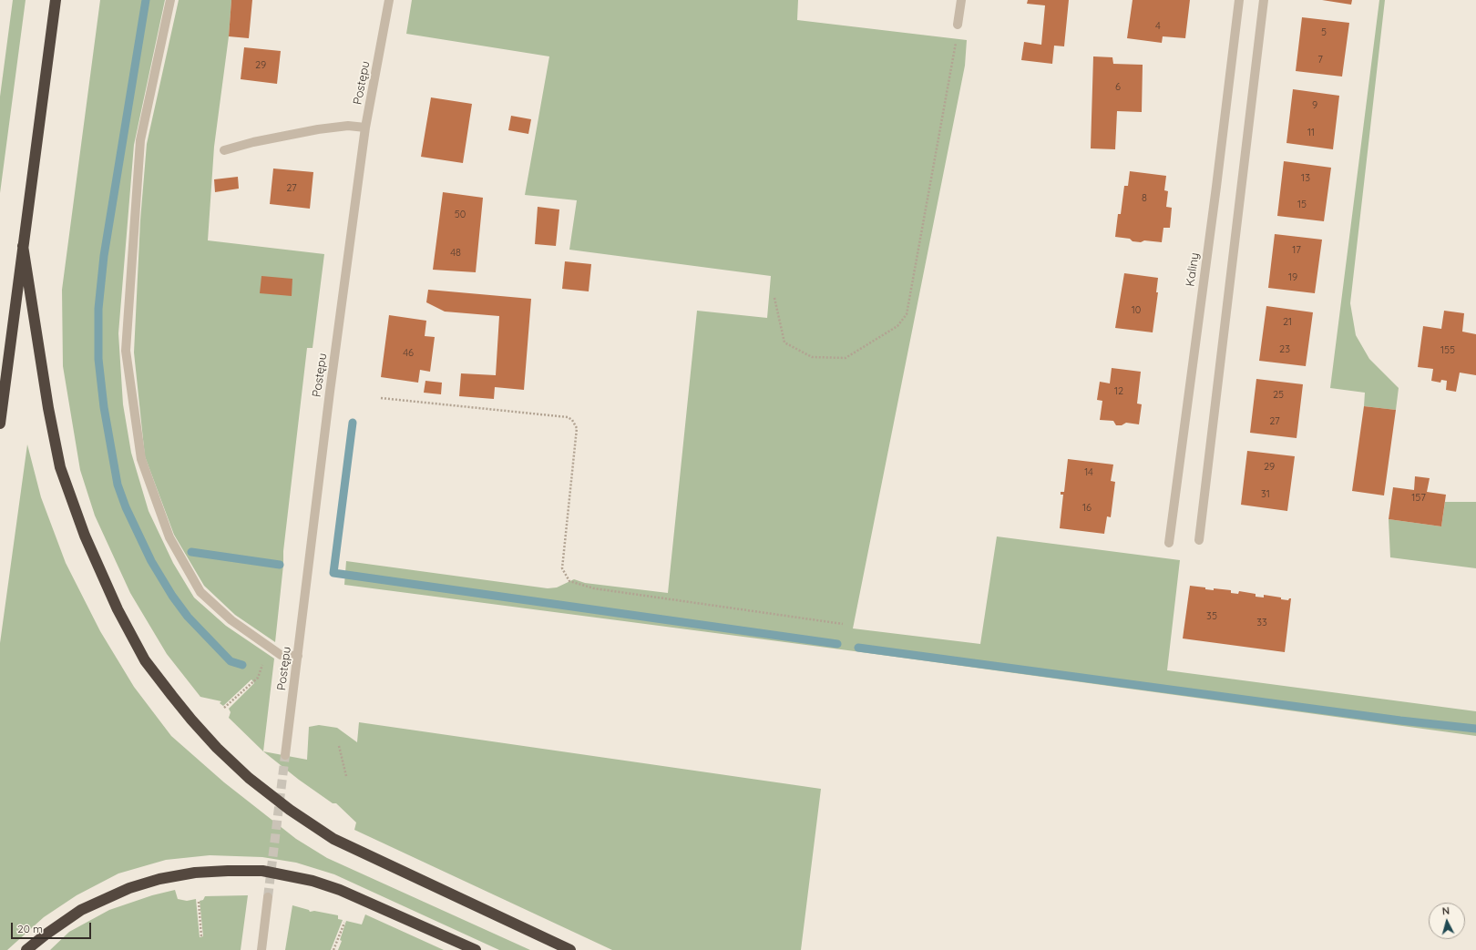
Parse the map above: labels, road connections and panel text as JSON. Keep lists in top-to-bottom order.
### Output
{
  "streets": {
    "street": ["Postępu", "Kaliny"]
  },
  "house_numbers": [
    "4",
    "5",
    "7",
    "29",
    "6",
    "9",
    "11",
    "13",
    "27",
    "8",
    "15",
    "50",
    "17",
    "48",
    "19",
    "10",
    "21",
    "23",
    "155",
    "46",
    "12",
    "25",
    "27",
    "29",
    "14",
    "31",
    "157",
    "16",
    "35",
    "33"
  ],
  "scale_bar": "20 m",
  "north": "top"
}
